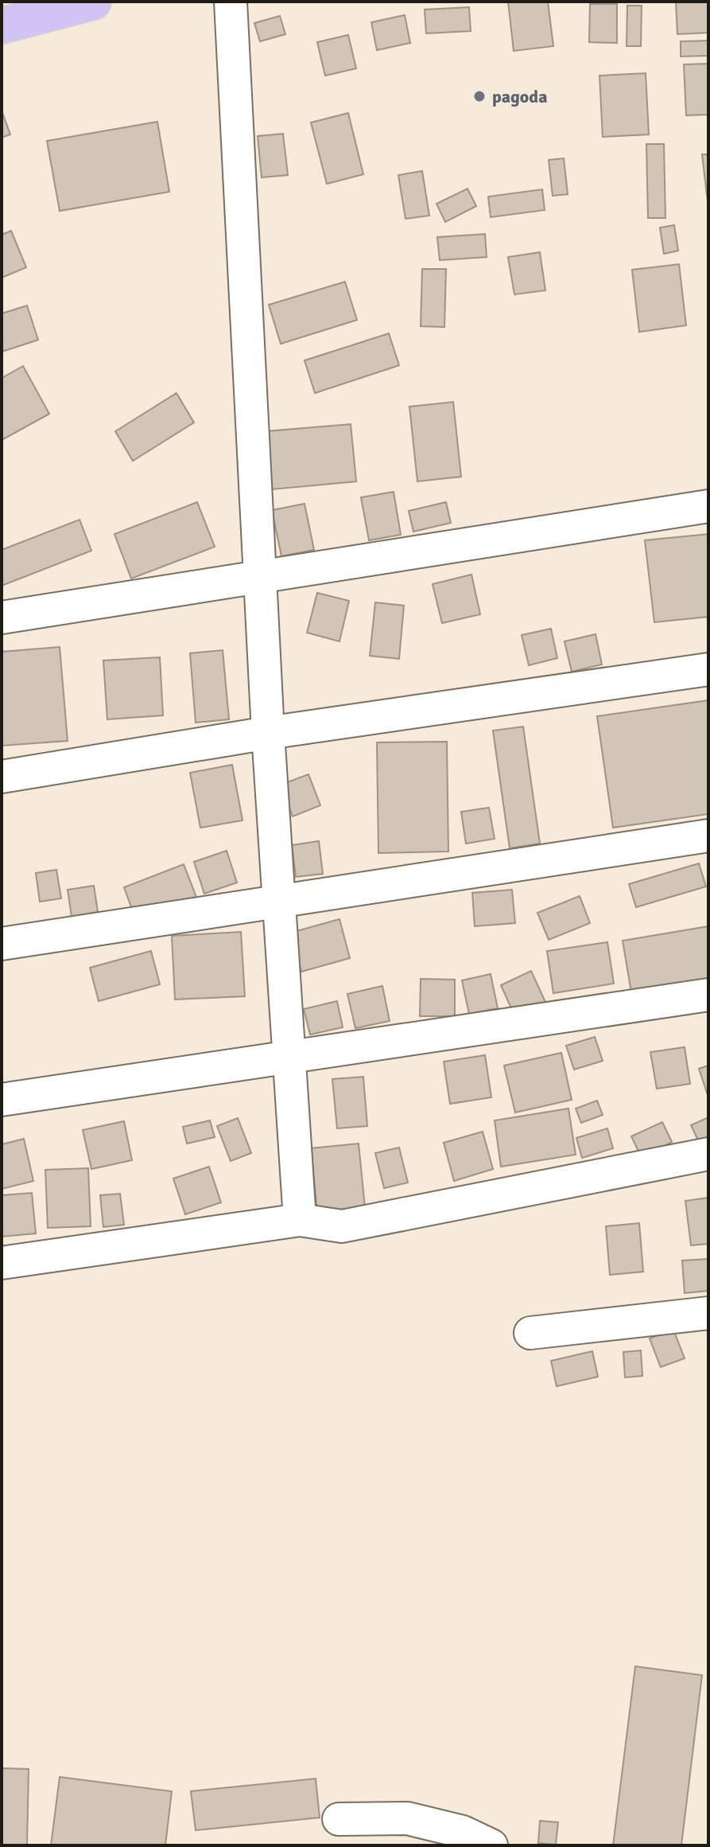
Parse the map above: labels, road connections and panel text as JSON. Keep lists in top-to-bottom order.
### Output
{
  "places": ["pagoda"]
}
